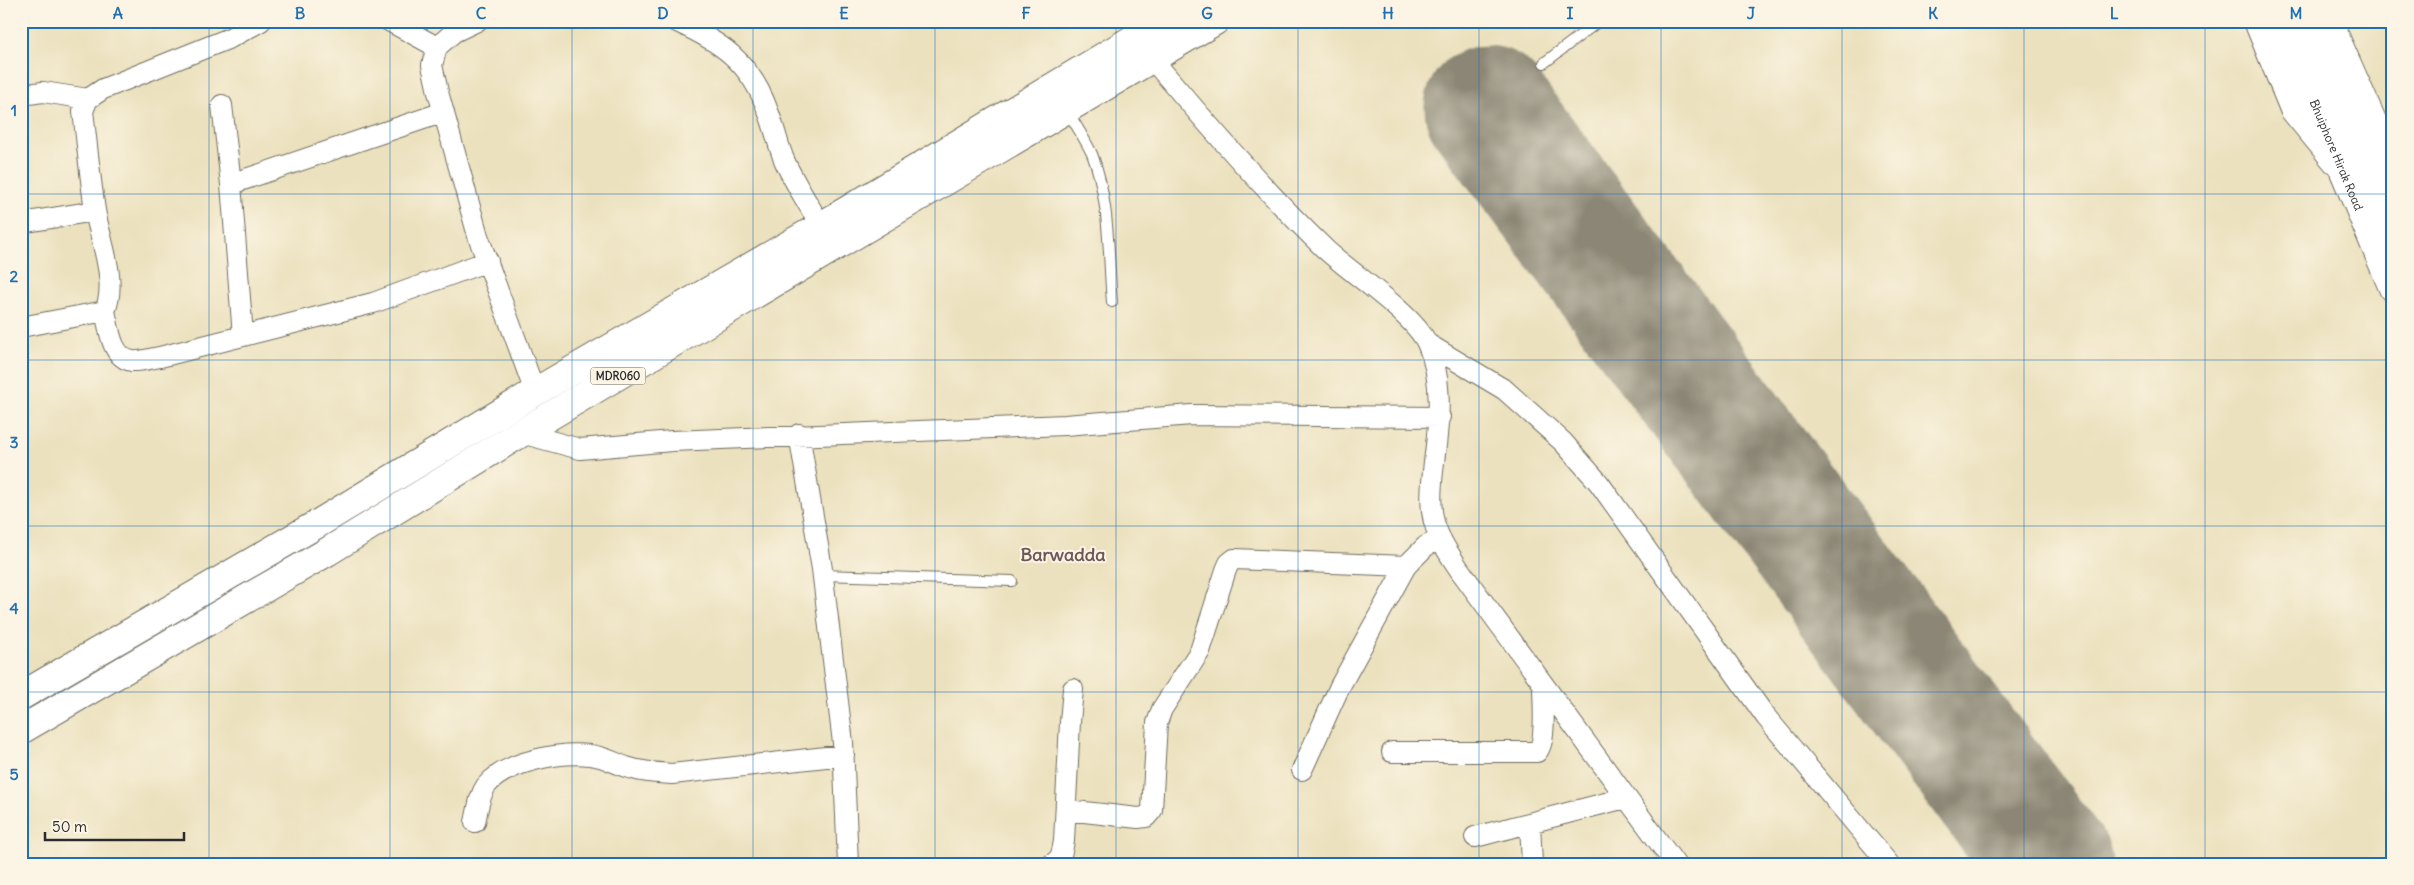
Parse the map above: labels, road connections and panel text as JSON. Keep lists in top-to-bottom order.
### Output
{
  "streets": {
    "main road": ["Bhuiphore Hirak Road", "MDR060"]
  },
  "districts": ["Barwadda"],
  "scale_bar": "50 m",
  "grid": {
    "columns": [
      "A",
      "B",
      "C",
      "D",
      "E",
      "F",
      "G",
      "H",
      "I",
      "J",
      "K",
      "L",
      "M"
    ],
    "rows": [
      "1",
      "2",
      "3",
      "4",
      "5"
    ]
  }
}
